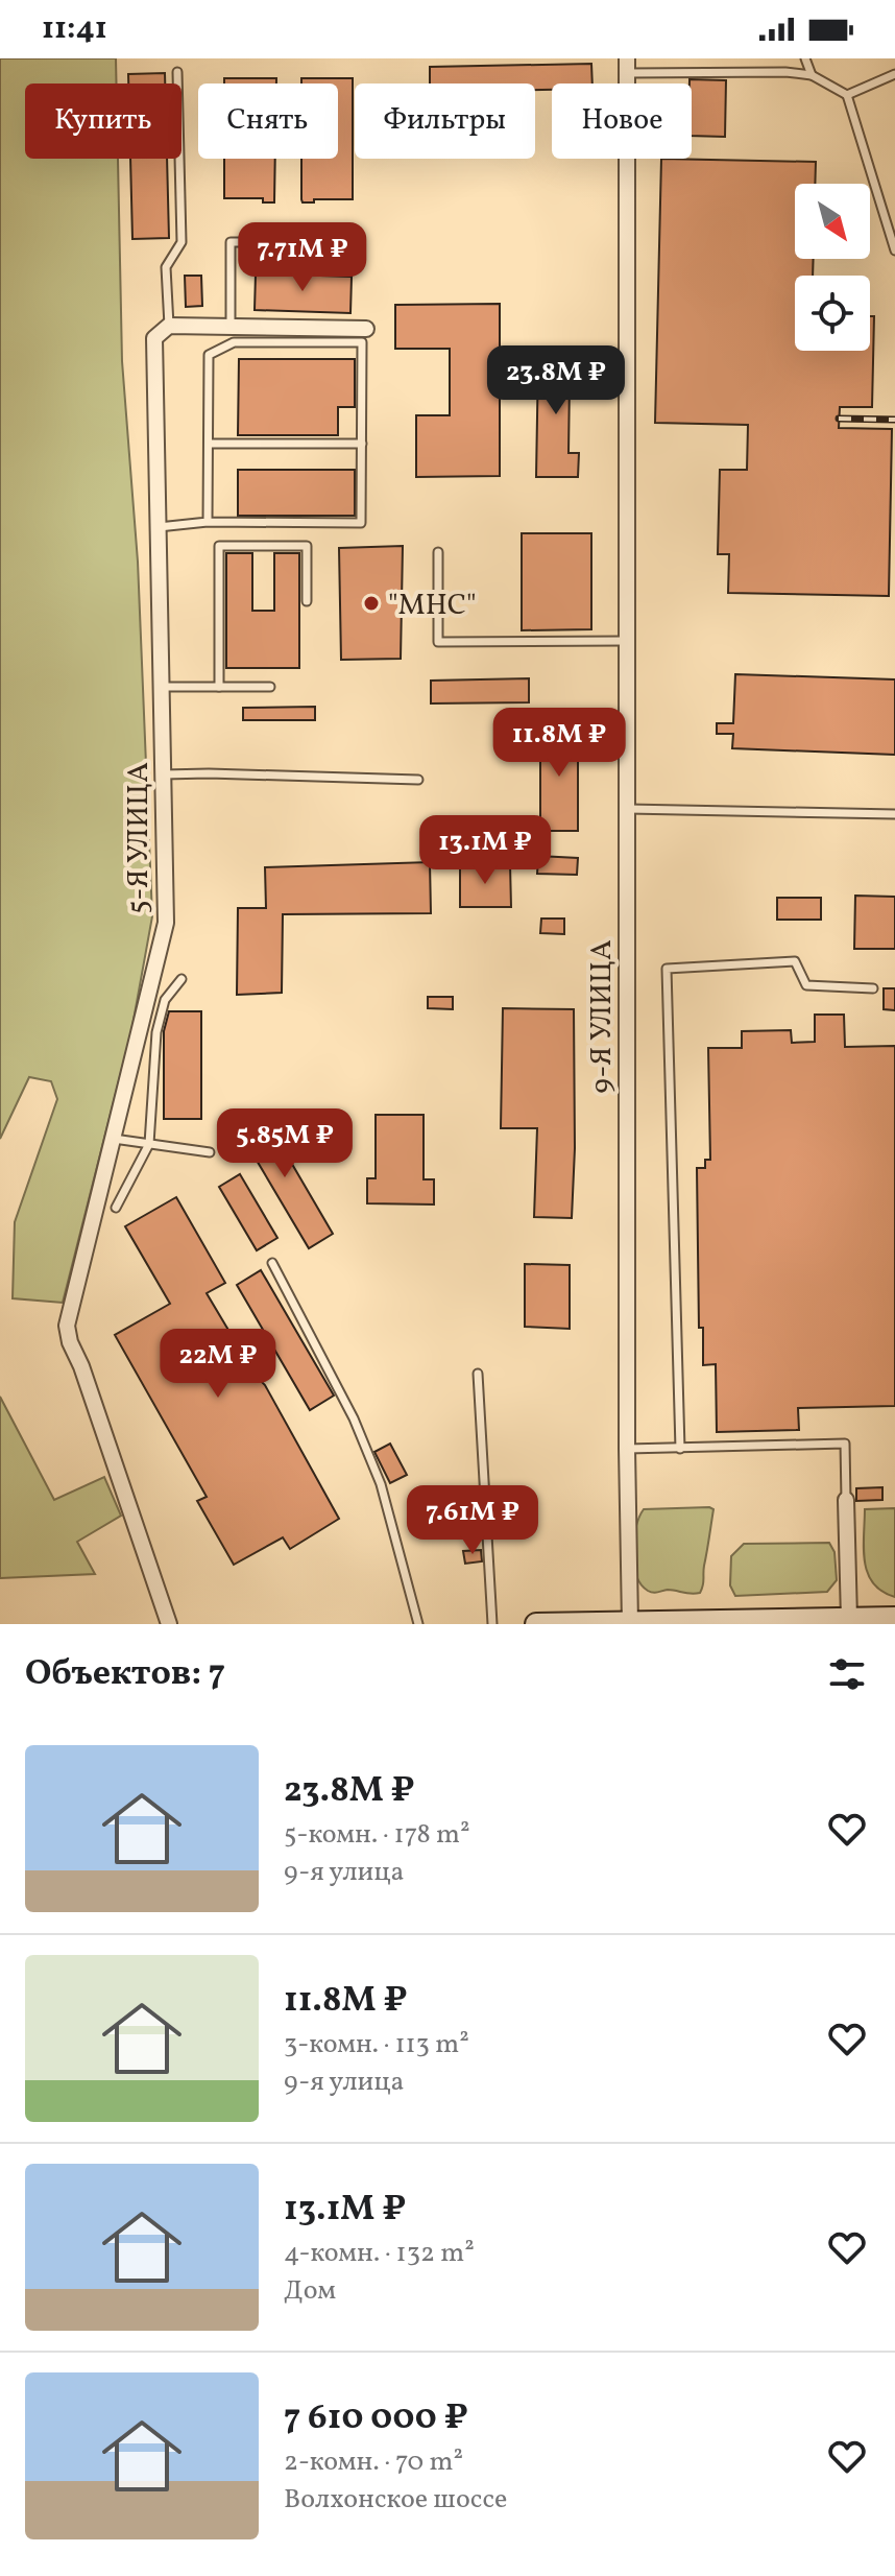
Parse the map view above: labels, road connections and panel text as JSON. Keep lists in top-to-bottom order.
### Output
{
  "streets": {
    "street": ["5-Я УЛИЦА", "9-Я УЛИЦА"]
  },
  "places": ["\"МНС\""],
  "north": "bottom right",
  "page": {
    "status": "11:41",
    "chip": [
      "Купить",
      "Снять",
      "Фильтры",
      "Новое"
    ],
    "price": [
      "7.71M ₽",
      "23.8M ₽",
      "11.8M ₽",
      "13.1M ₽",
      "5.85M ₽",
      "22M ₽",
      "7.61M ₽"
    ],
    "heading": "Объектов: 7",
    "list": [
      {
        "name": "23.8M ₽",
        "note": "5-комн. · 178 m² · 9-я улица"
      },
      {
        "name": "11.8M ₽",
        "note": "3-комн. · 113 m² · 9-я улица"
      },
      {
        "name": "13.1M ₽",
        "note": "4-комн. · 132 m² · Дом"
      },
      {
        "name": "7 610 000 ₽",
        "note": "2-комн. · 70 m² · Волхонское шоссе"
      }
    ]
  }
}
